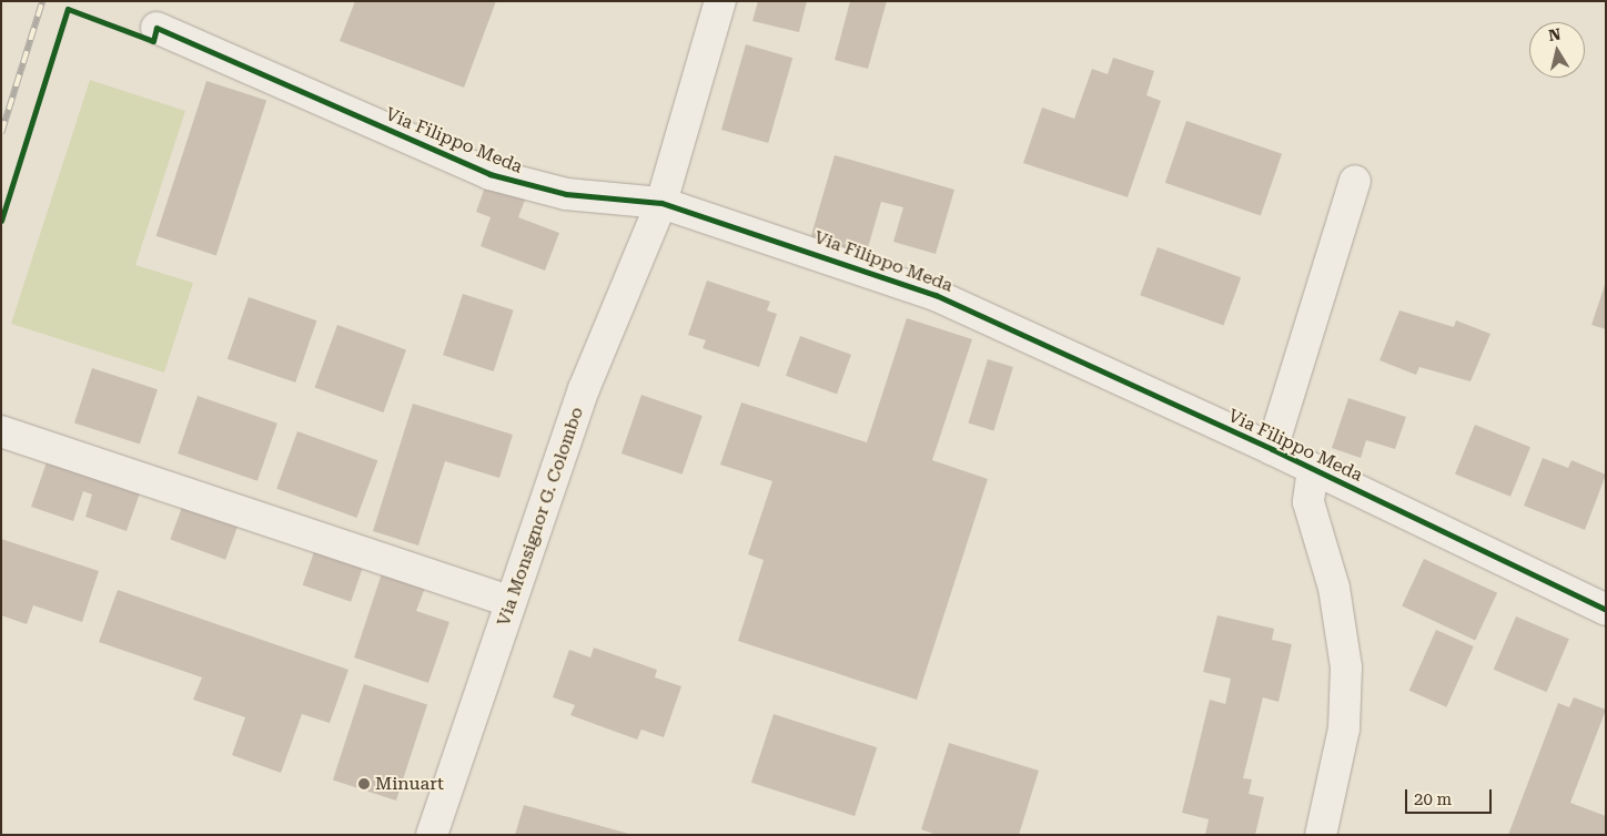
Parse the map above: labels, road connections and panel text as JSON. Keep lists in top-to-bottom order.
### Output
{
  "streets": {
    "street": ["Via Filippo Meda", "Via Monsignor G. Colombo"]
  },
  "crossings": [
    ["Via Filippo Meda", "Via Monsignor G. Colombo"]
  ],
  "places": ["Minuart"],
  "scale_bar": "20 m",
  "north": "top"
}
